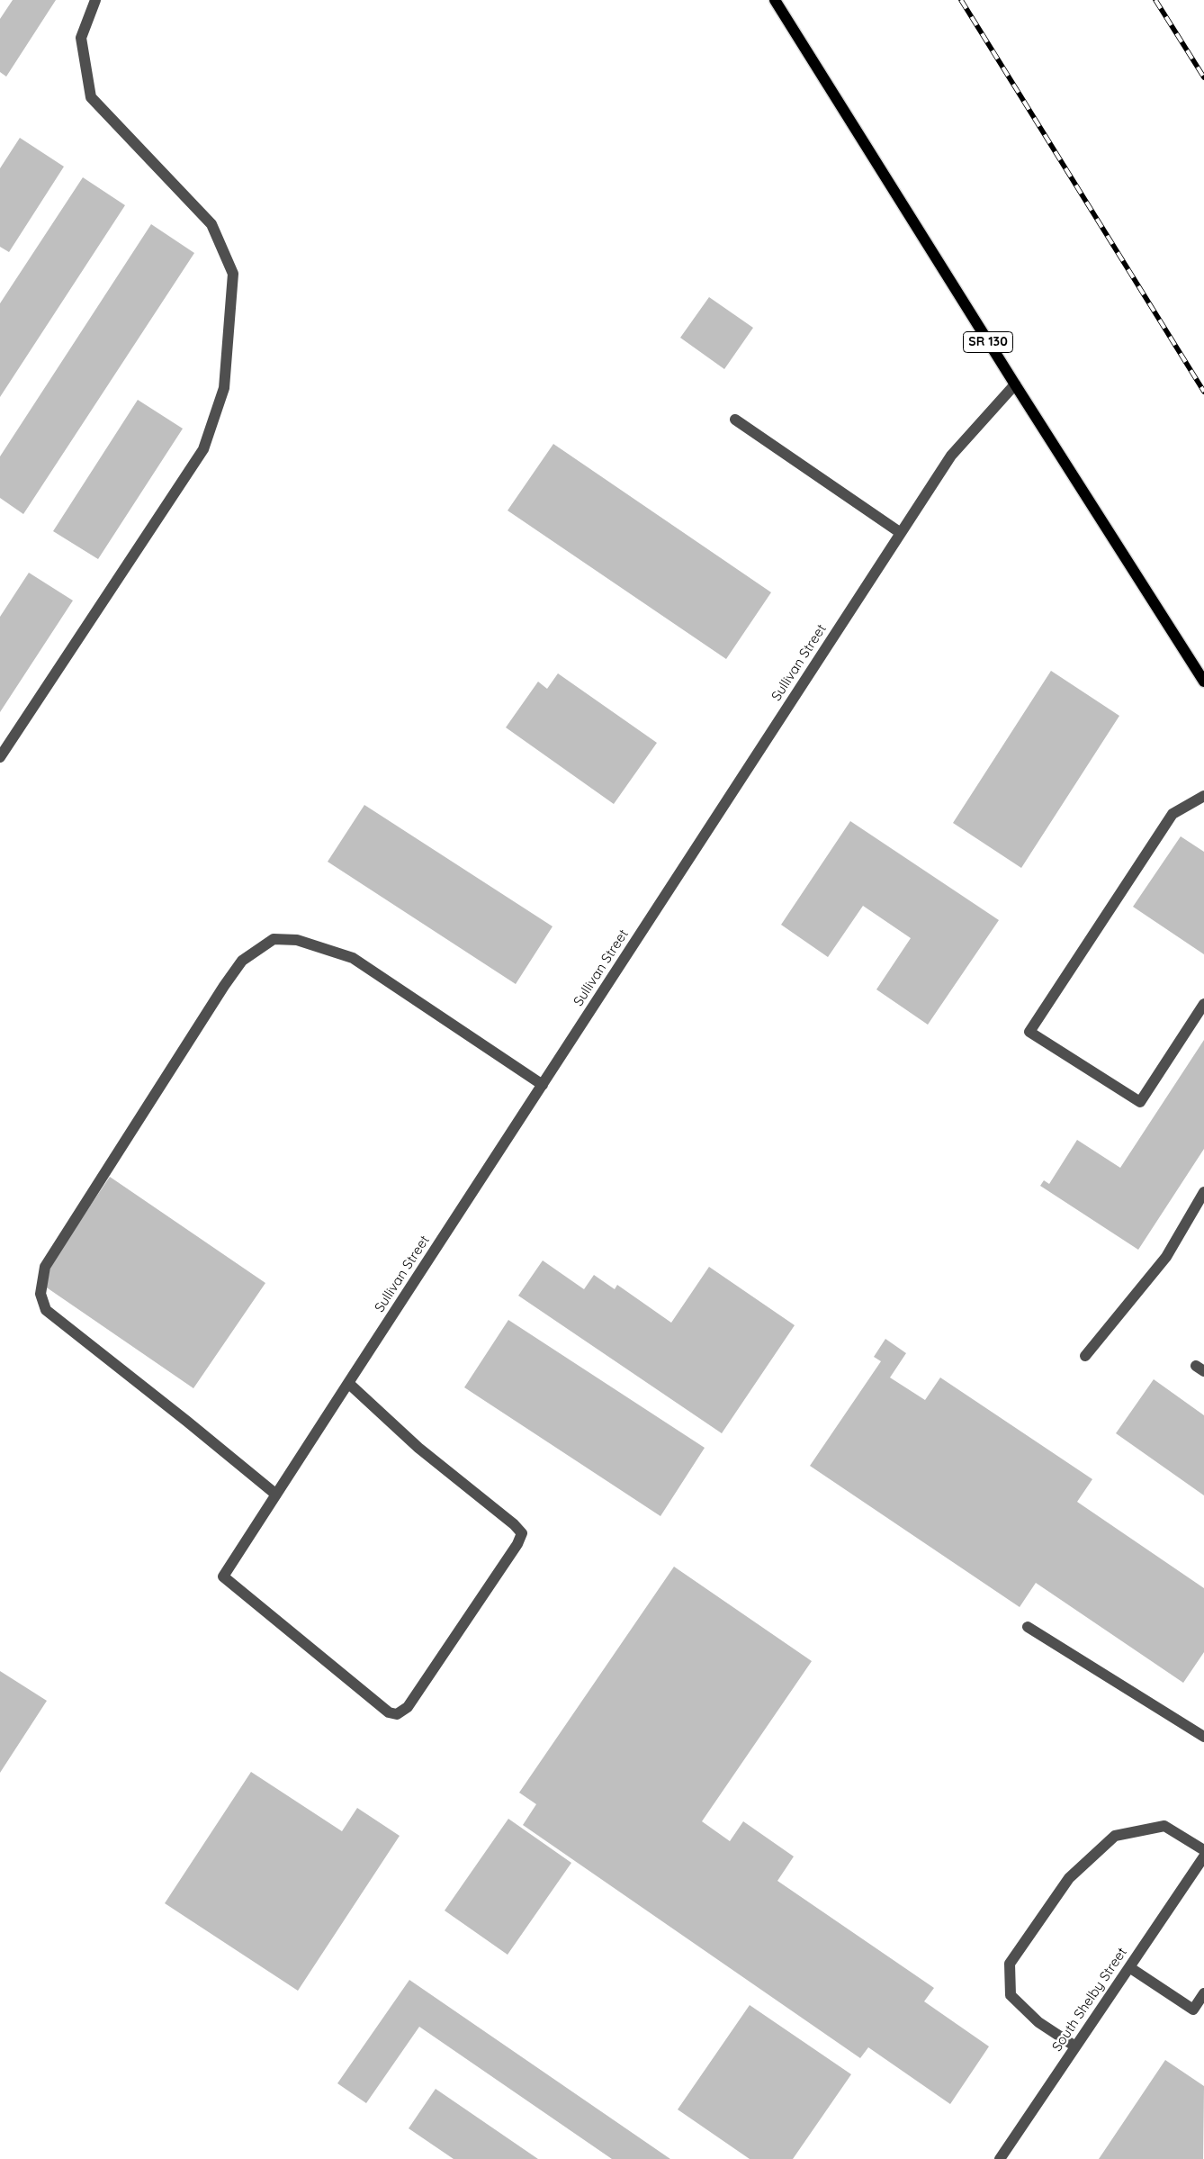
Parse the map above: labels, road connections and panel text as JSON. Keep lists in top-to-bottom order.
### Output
{
  "streets": {
    "main road": ["SR 130"],
    "street": ["Sullivan Street", "South Shelby Street"]
  },
  "crossings": [
    ["SR 130", "Sullivan Street"]
  ]
}
